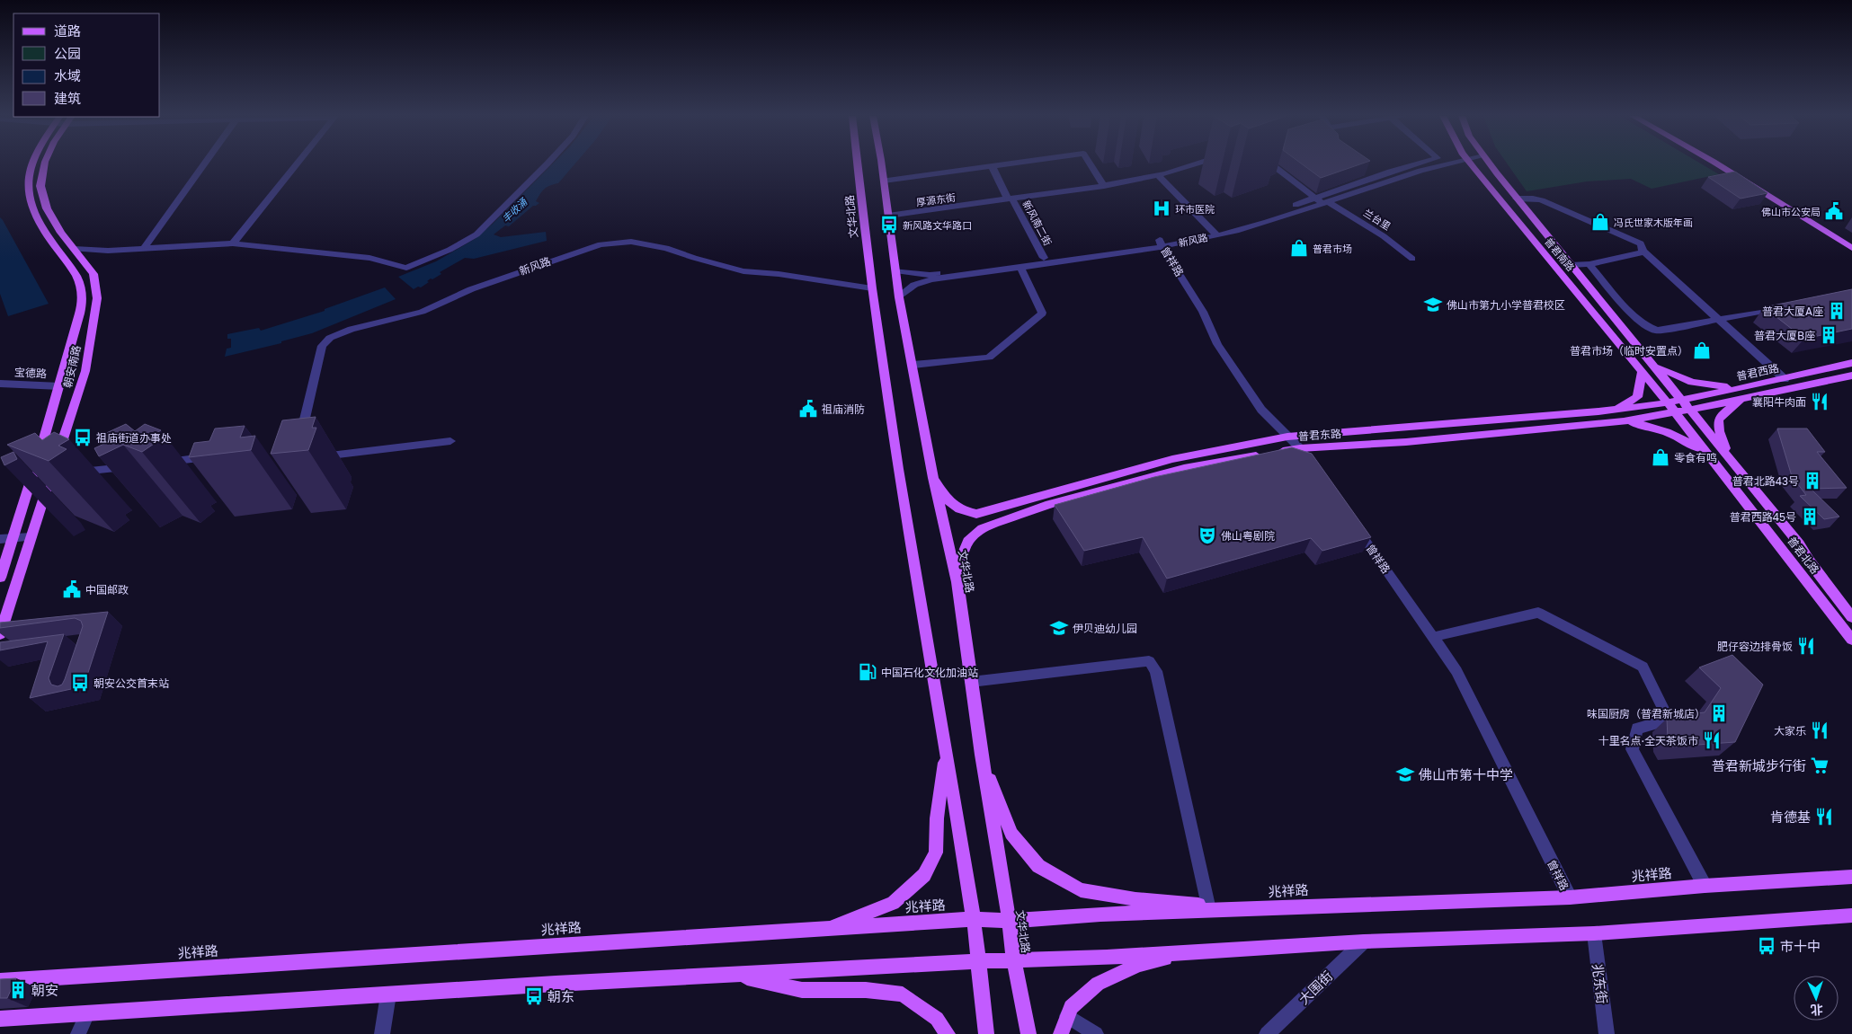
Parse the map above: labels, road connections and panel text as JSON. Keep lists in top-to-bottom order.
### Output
{
  "streets": {
    "main road": [
      "文华北路",
      "普君南路",
      "朝安南路",
      "普君西路",
      "普君东路",
      "普君北路",
      "兆祥路"
    ],
    "street": [
      "厚源东街",
      "兰台里",
      "新风南二街",
      "新风路",
      "曾祥路",
      "宝德路",
      "兆东街",
      "大围街"
    ]
  },
  "crossings": [
    ["厚源东街", "文华北路"],
    ["厚源东街", "新风南二街"],
    ["文华北路", "新风路"],
    ["文华北路", "普君东路"],
    ["文华北路", "兆祥路"],
    ["兰台里", "新风路"],
    ["新风南二街", "新风路"],
    ["新风路", "曾祥路"],
    ["普君南路", "普君西路"],
    ["普君南路", "普君东路"],
    ["普君南路", "普君北路"],
    ["曾祥路", "普君东路"],
    ["曾祥路", "兆祥路"],
    ["朝安南路", "宝德路"],
    ["普君西路", "普君东路"],
    ["普君西路", "普君北路"],
    ["普君东路", "普君北路"]
  ],
  "water": ["丰收涌"],
  "places": {
    "hospital": ["环市医院"],
    "public building": ["佛山市公安局", "祖庙消防", "中国邮政"],
    "shop": [
      "冯氏世家木版年画",
      "普君市场",
      "普君市场（临时安置点）",
      "零食有鸣"
    ],
    "bus stop": [
      "新风路文华路口",
      "祖庙街道办事处",
      "朝安公交首末站",
      "市十中",
      "朝东"
    ],
    "school or university": ["佛山市第九小学普君校区", "伊贝迪幼儿园", "佛山市第十中学"],
    "building": [
      "普君大厦A座",
      "普君大厦B座",
      "普君北路43号",
      "普君西路45号",
      "味国厨房（普君新城店）",
      "朝安"
    ],
    "restaurant": [
      "襄阳牛肉面",
      "肥仔容边排骨饭",
      "大家乐",
      "十里名点·全天茶饭市",
      "肯德基"
    ],
    "theatre": ["佛山粤剧院"],
    "fuel station": ["中国石化文化加油站"],
    "supermarket": ["普君新城步行街"]
  },
  "legend": [
    "道路",
    "公园",
    "水域",
    "建筑"
  ],
  "north": "bottom"
}
